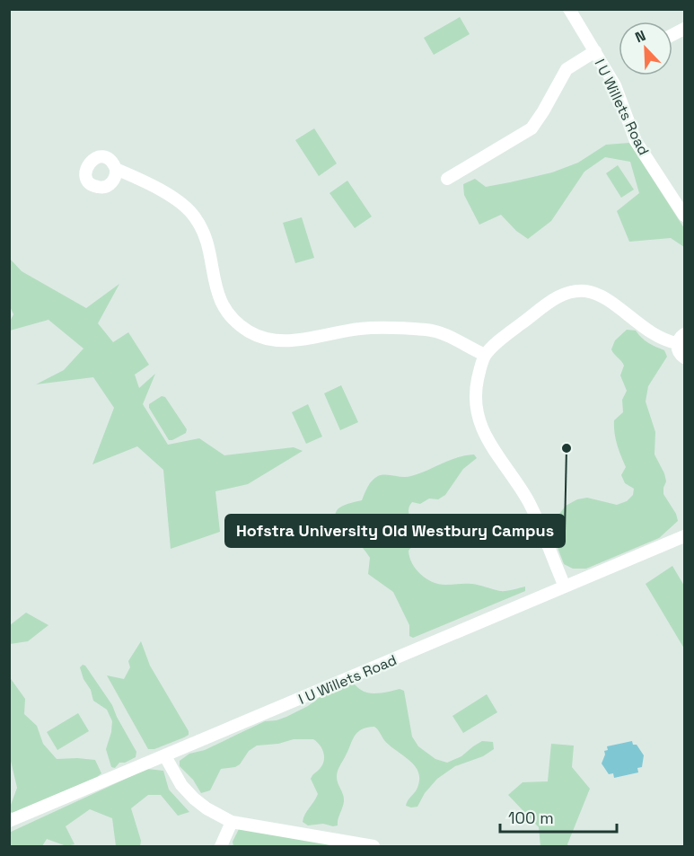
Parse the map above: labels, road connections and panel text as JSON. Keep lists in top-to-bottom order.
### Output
{
  "streets": {
    "street": ["I U Willets Road"]
  },
  "places": ["Hofstra University Old Westbury Campus"],
  "scale_bar": "100 m",
  "north": "top left"
}
